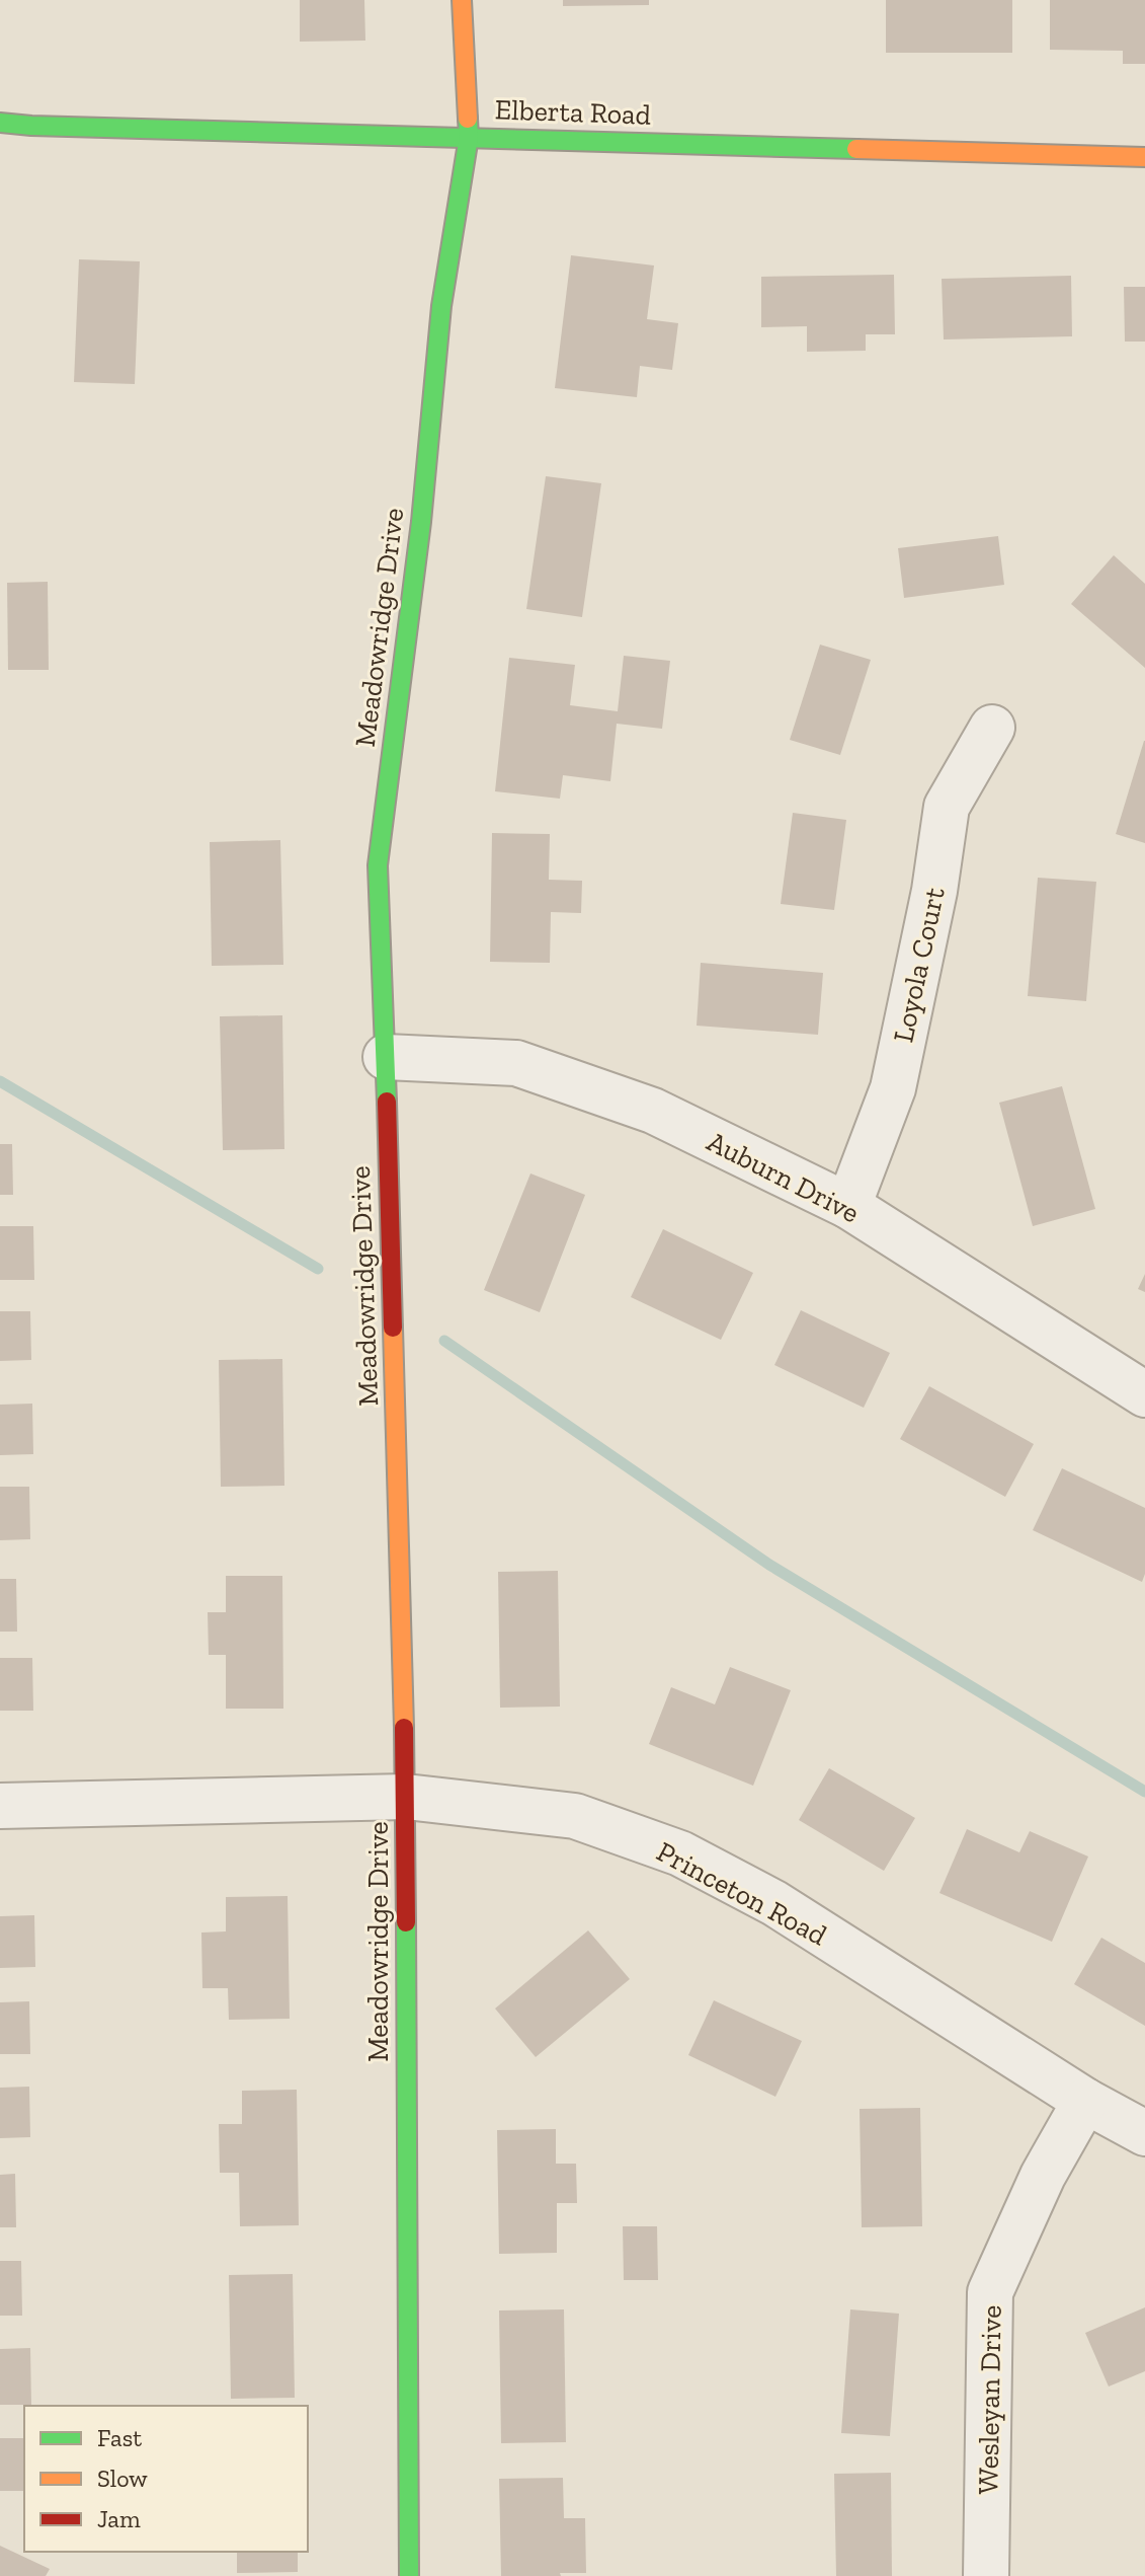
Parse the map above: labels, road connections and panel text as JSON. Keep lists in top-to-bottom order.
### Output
{
  "streets": {
    "street": [
      "Elberta Road",
      "Meadowridge Drive",
      "Loyola Court",
      "Auburn Drive",
      "Princeton Road",
      "Wesleyan Drive"
    ]
  },
  "crossings": [
    ["Elberta Road", "Meadowridge Drive"],
    ["Meadowridge Drive", "Auburn Drive"],
    ["Meadowridge Drive", "Princeton Road"],
    ["Loyola Court", "Auburn Drive"],
    ["Princeton Road", "Wesleyan Drive"]
  ],
  "legend": ["Fast", "Slow", "Jam"]
}
